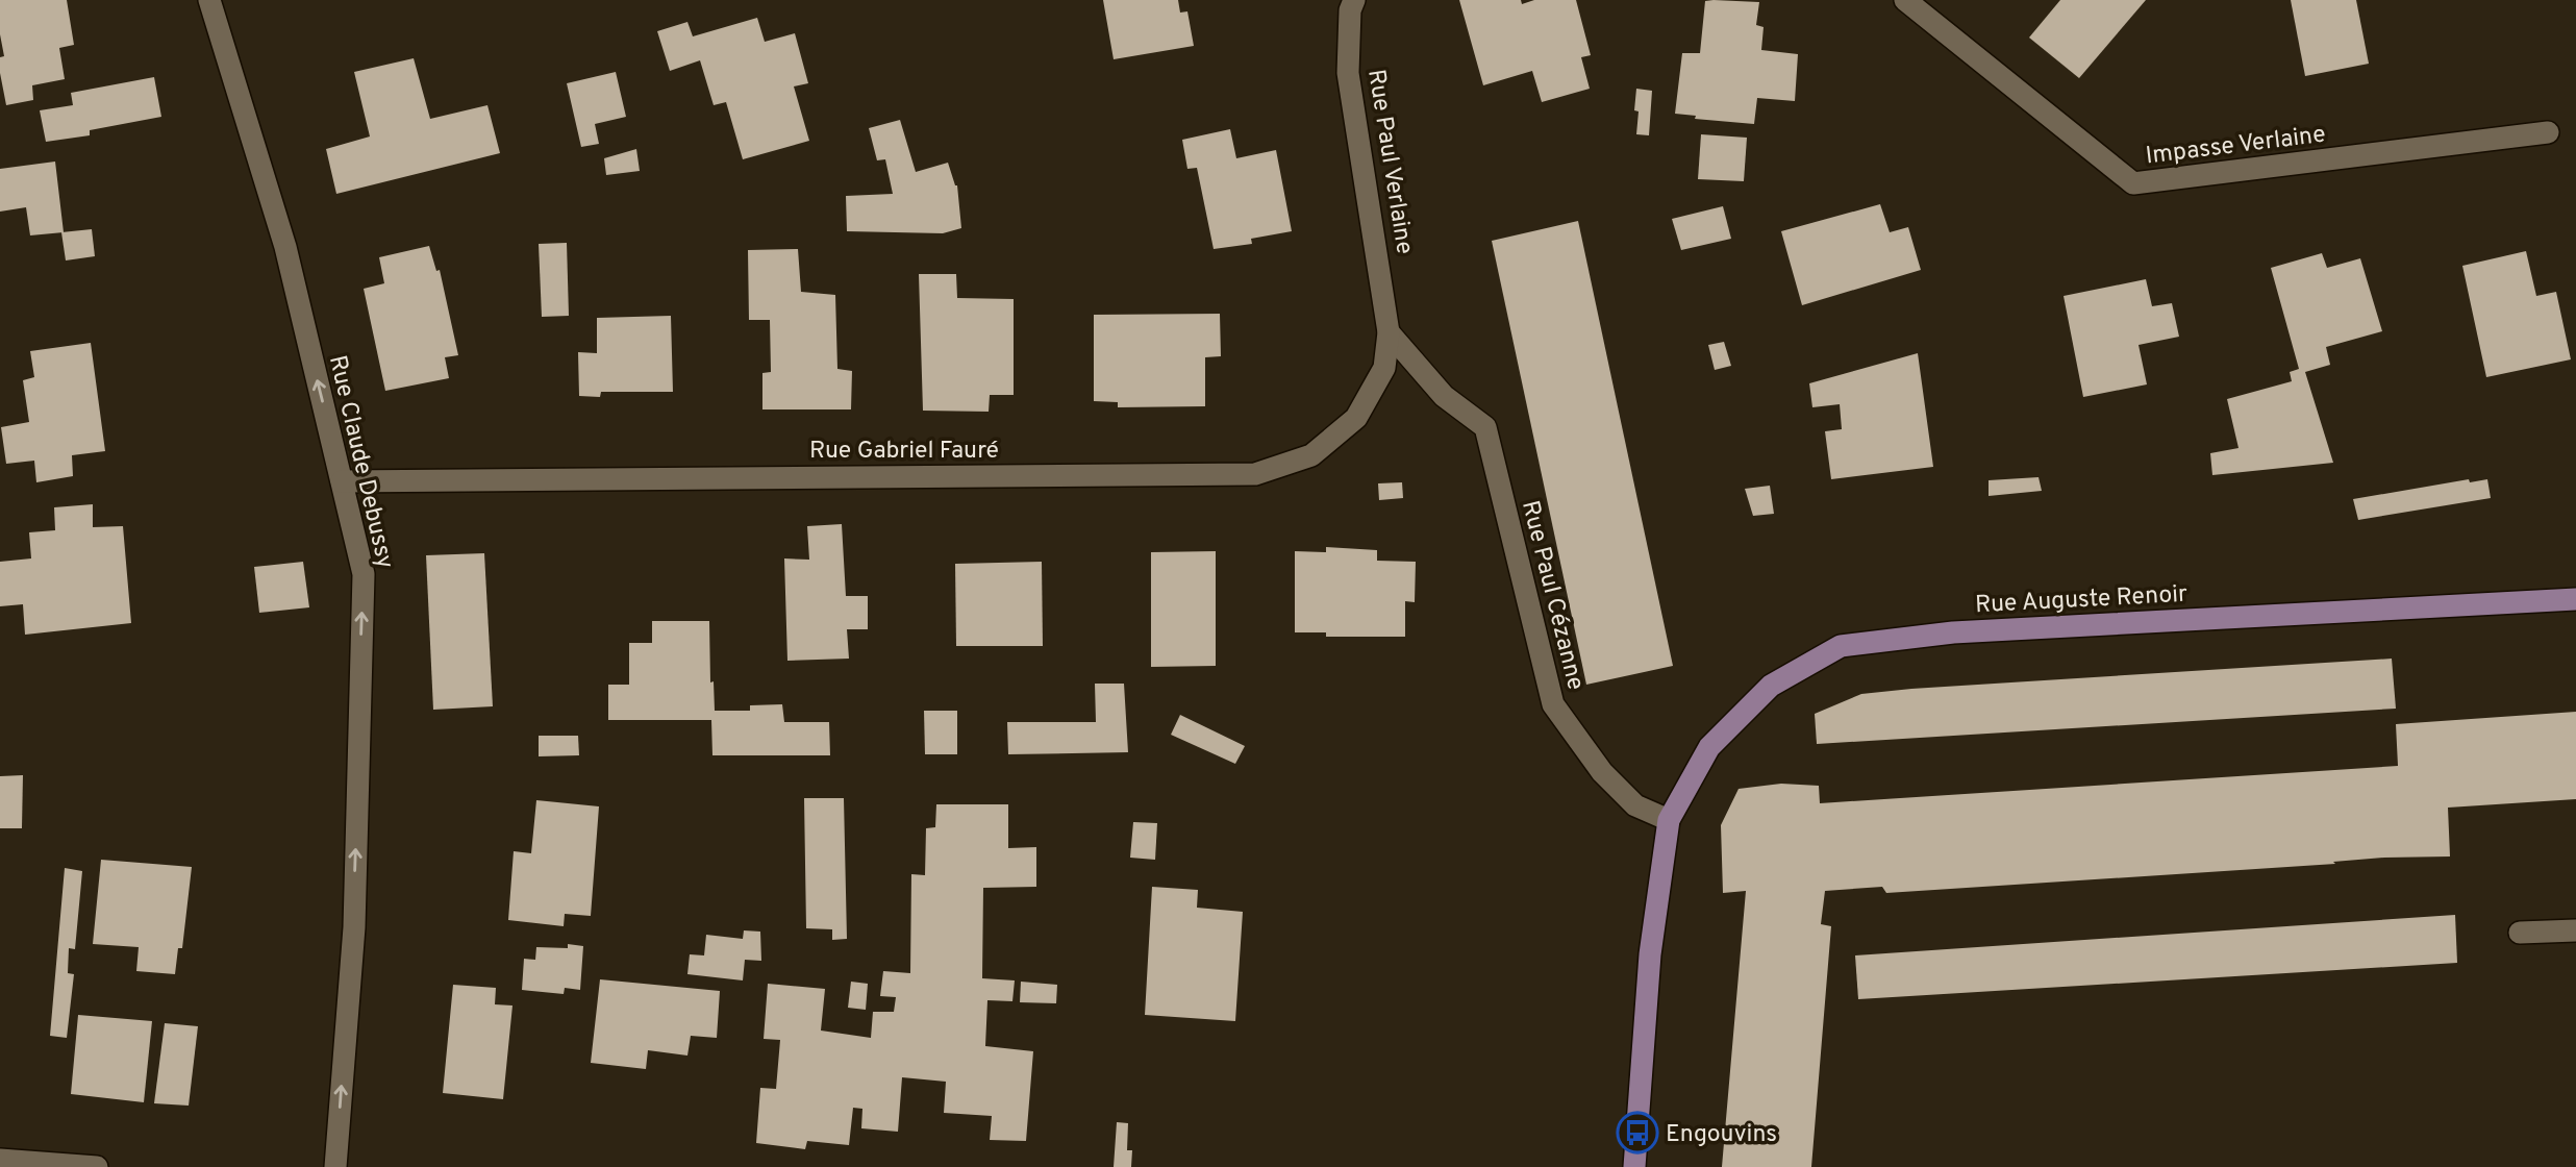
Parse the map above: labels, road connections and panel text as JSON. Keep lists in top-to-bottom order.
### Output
{
  "streets": {
    "main road": ["Rue Auguste Renoir"],
    "street": [
      "Impasse Verlaine",
      "Rue Paul Verlaine",
      "Rue Gabriel Fauré",
      "Rue Claude Debussy",
      "Rue Paul Cézanne"
    ]
  },
  "crossings": [
    ["Rue Paul Verlaine", "Rue Gabriel Fauré"],
    ["Rue Paul Verlaine", "Rue Paul Cézanne"],
    ["Rue Gabriel Fauré", "Rue Claude Debussy"],
    ["Rue Gabriel Fauré", "Rue Paul Cézanne"],
    ["Rue Paul Cézanne", "Rue Auguste Renoir"]
  ],
  "one_way": ["Rue Claude Debussy"],
  "places": {
    "bus stop": ["Engouvins"]
  }
}
